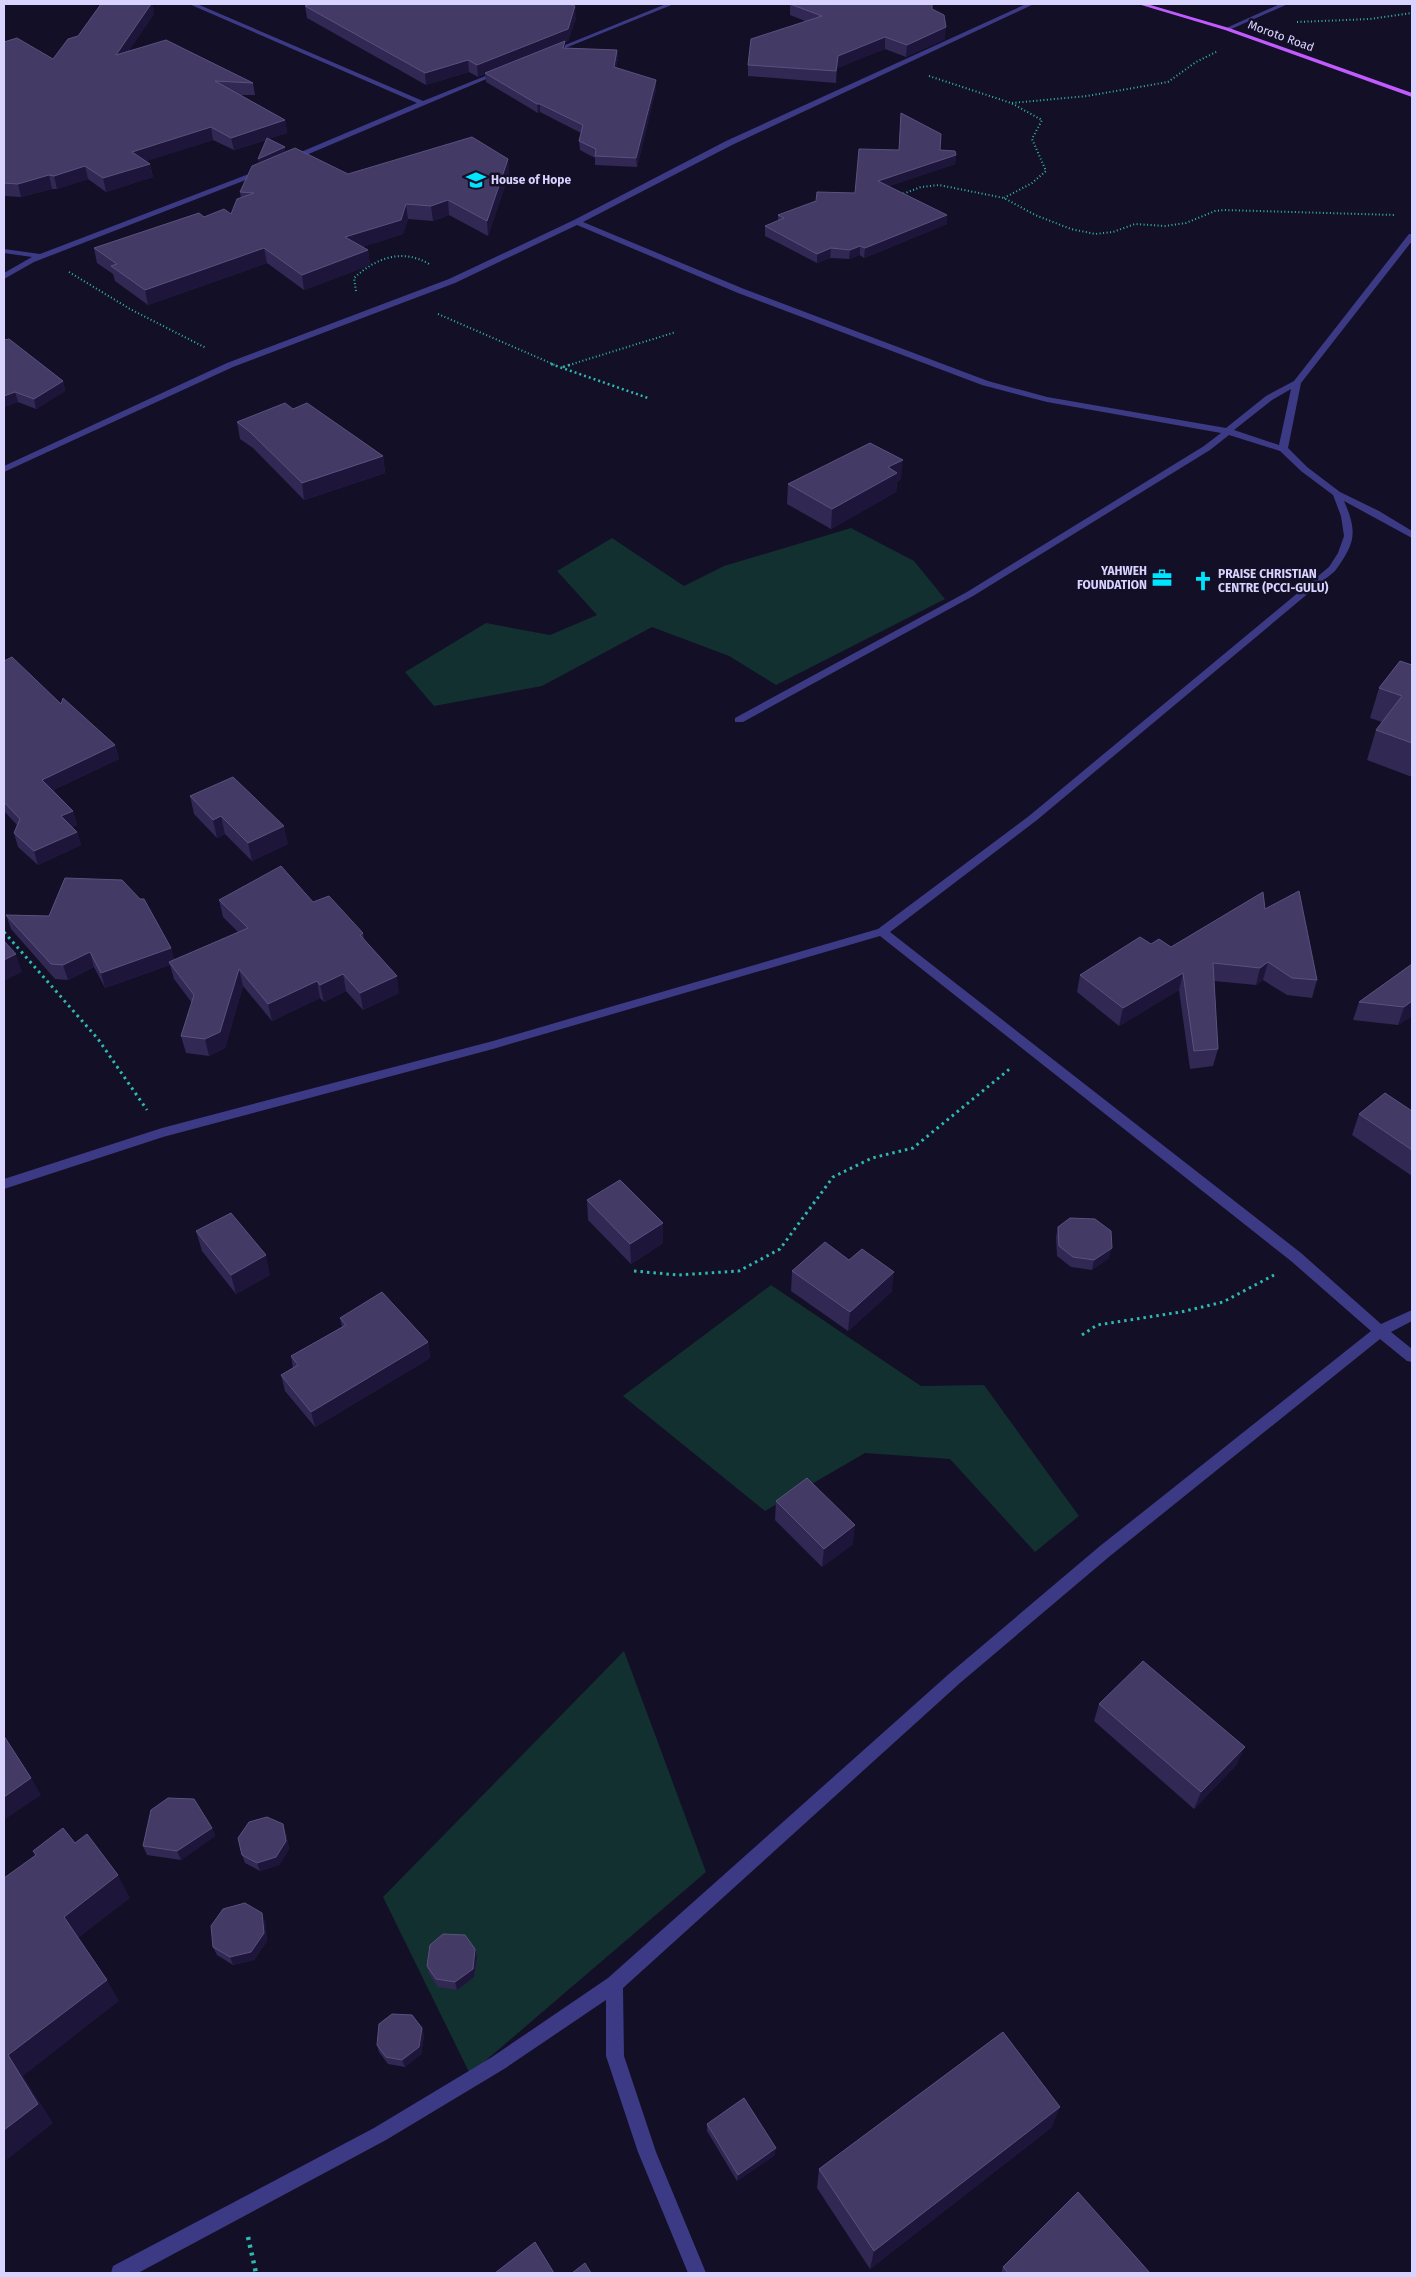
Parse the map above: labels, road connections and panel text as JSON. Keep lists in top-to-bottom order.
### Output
{
  "streets": {
    "main road": ["Moroto Road"]
  },
  "places": {
    "school or university": ["House of Hope"],
    "office": ["YAHWEH FOUNDATION"],
    "church": ["PRAISE CHRISTIAN CENTRE (PCCI-GULU)"]
  }
}
